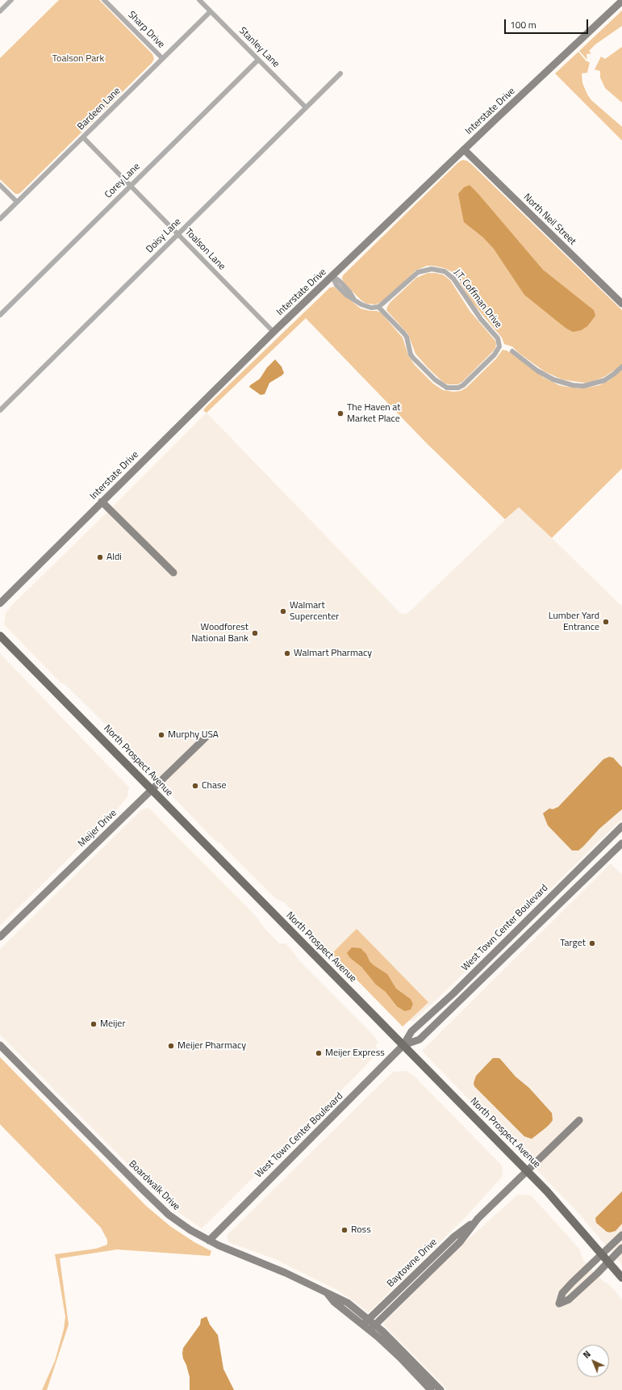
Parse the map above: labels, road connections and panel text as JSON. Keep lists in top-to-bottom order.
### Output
{
  "streets": {
    "main road": [
      "Interstate Drive",
      "North Neil Street",
      "North Prospect Avenue",
      "Meijer Drive",
      "West Town Center Boulevard",
      "Boardwalk Drive",
      "Baytowne Drive"
    ],
    "street": [
      "Sharp Drive",
      "Stanley Lane",
      "Bardeen Lane",
      "Corey Lane",
      "Doisy Lane",
      "Toalson Lane",
      "J.T. Coffman Drive"
    ]
  },
  "crossings": [
    ["Sharp Drive", "Bardeen Lane"],
    ["Stanley Lane", "Bardeen Lane"],
    ["Stanley Lane", "Corey Lane"],
    ["Stanley Lane", "Doisy Lane"],
    ["Bardeen Lane", "Toalson Lane"],
    ["Interstate Drive", "North Neil Street"],
    ["Interstate Drive", "Toalson Lane"],
    ["Corey Lane", "Toalson Lane"],
    ["Doisy Lane", "Toalson Lane"],
    ["North Prospect Avenue", "Meijer Drive"],
    ["North Prospect Avenue", "West Town Center Boulevard"],
    ["North Prospect Avenue", "Baytowne Drive"],
    ["West Town Center Boulevard", "Boardwalk Drive"],
    ["Boardwalk Drive", "Baytowne Drive"]
  ],
  "parks": ["Toalson Park"],
  "places": [
    "The Haven at Market Place",
    "Aldi",
    "Walmart Supercenter",
    "Lumber Yard Entrance",
    "Woodforest National Bank",
    "Walmart Pharmacy",
    "Murphy USA",
    "Chase",
    "Target",
    "Meijer",
    "Meijer Pharmacy",
    "Meijer Express",
    "Ross"
  ],
  "scale_bar": "100 m",
  "north": "top left"
}
